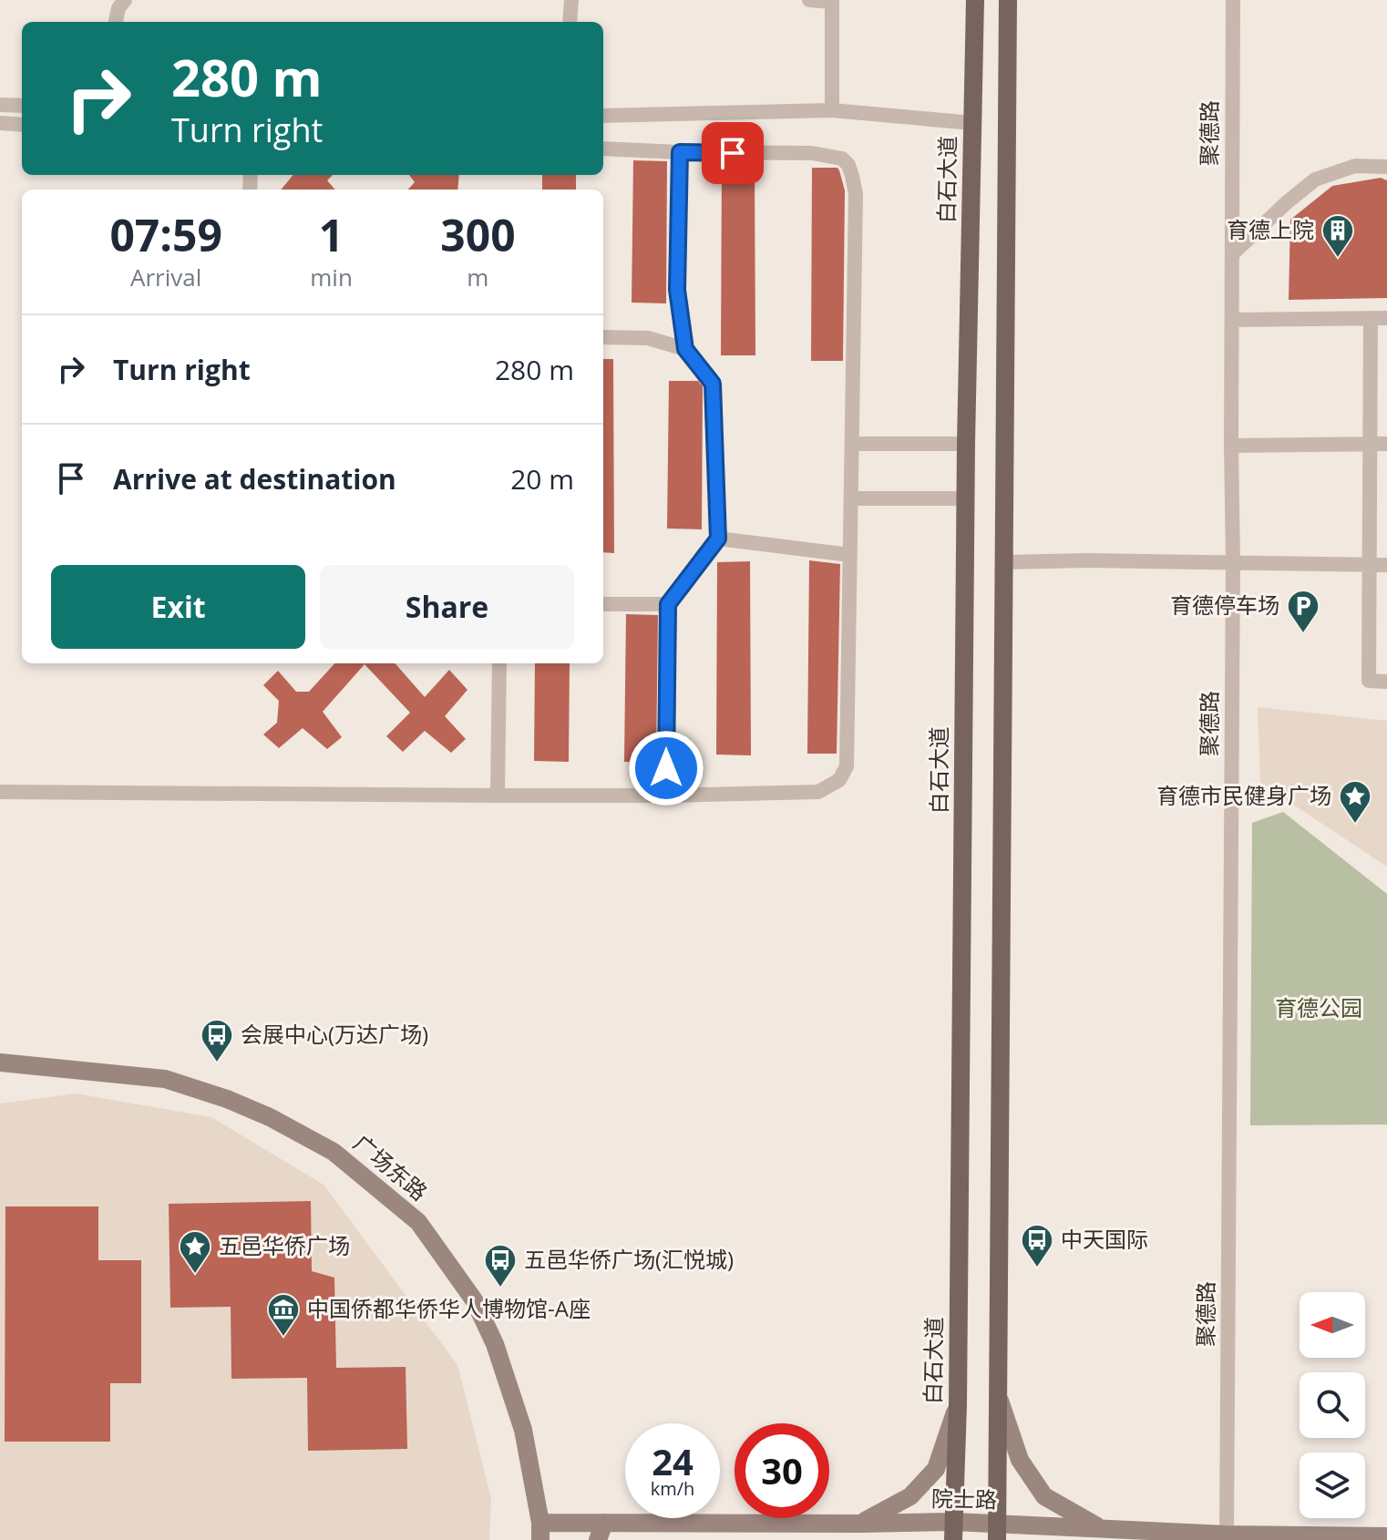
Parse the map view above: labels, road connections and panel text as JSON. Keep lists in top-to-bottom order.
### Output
{
  "streets": {
    "main road": ["白石大道", "广场东路", "院士路"],
    "street": ["聚德路"]
  },
  "crossings": [
    ["聚德路", "院士路"],
    ["白石大道", "院士路"],
    ["广场东路", "院士路"]
  ],
  "parks": ["育德公园"],
  "places": {
    "building": ["育德上院"],
    "parking": ["育德停车场"],
    "place": ["育德市民健身广场", "五邑华侨广场"],
    "bus stop": ["会展中心(万达广场)", "中天国际", "五邑华侨广场(汇悦城)"],
    "museum": ["中国侨都华侨华人博物馆-A座"]
  },
  "north": "left",
  "page": {
    "turn": ["280 m", "Turn right"],
    "eta": [
      "07:59",
      "Arrival",
      "1",
      "min",
      "300",
      "m"
    ],
    "list": [
      {
        "name": "Turn right",
        "value": "280 m"
      },
      {
        "name": "Arrive at destination",
        "value": "20 m"
      }
    ],
    "buttons": ["Exit", "Share"],
    "speed": "24 km/h",
    "limit": "30"
  }
}
